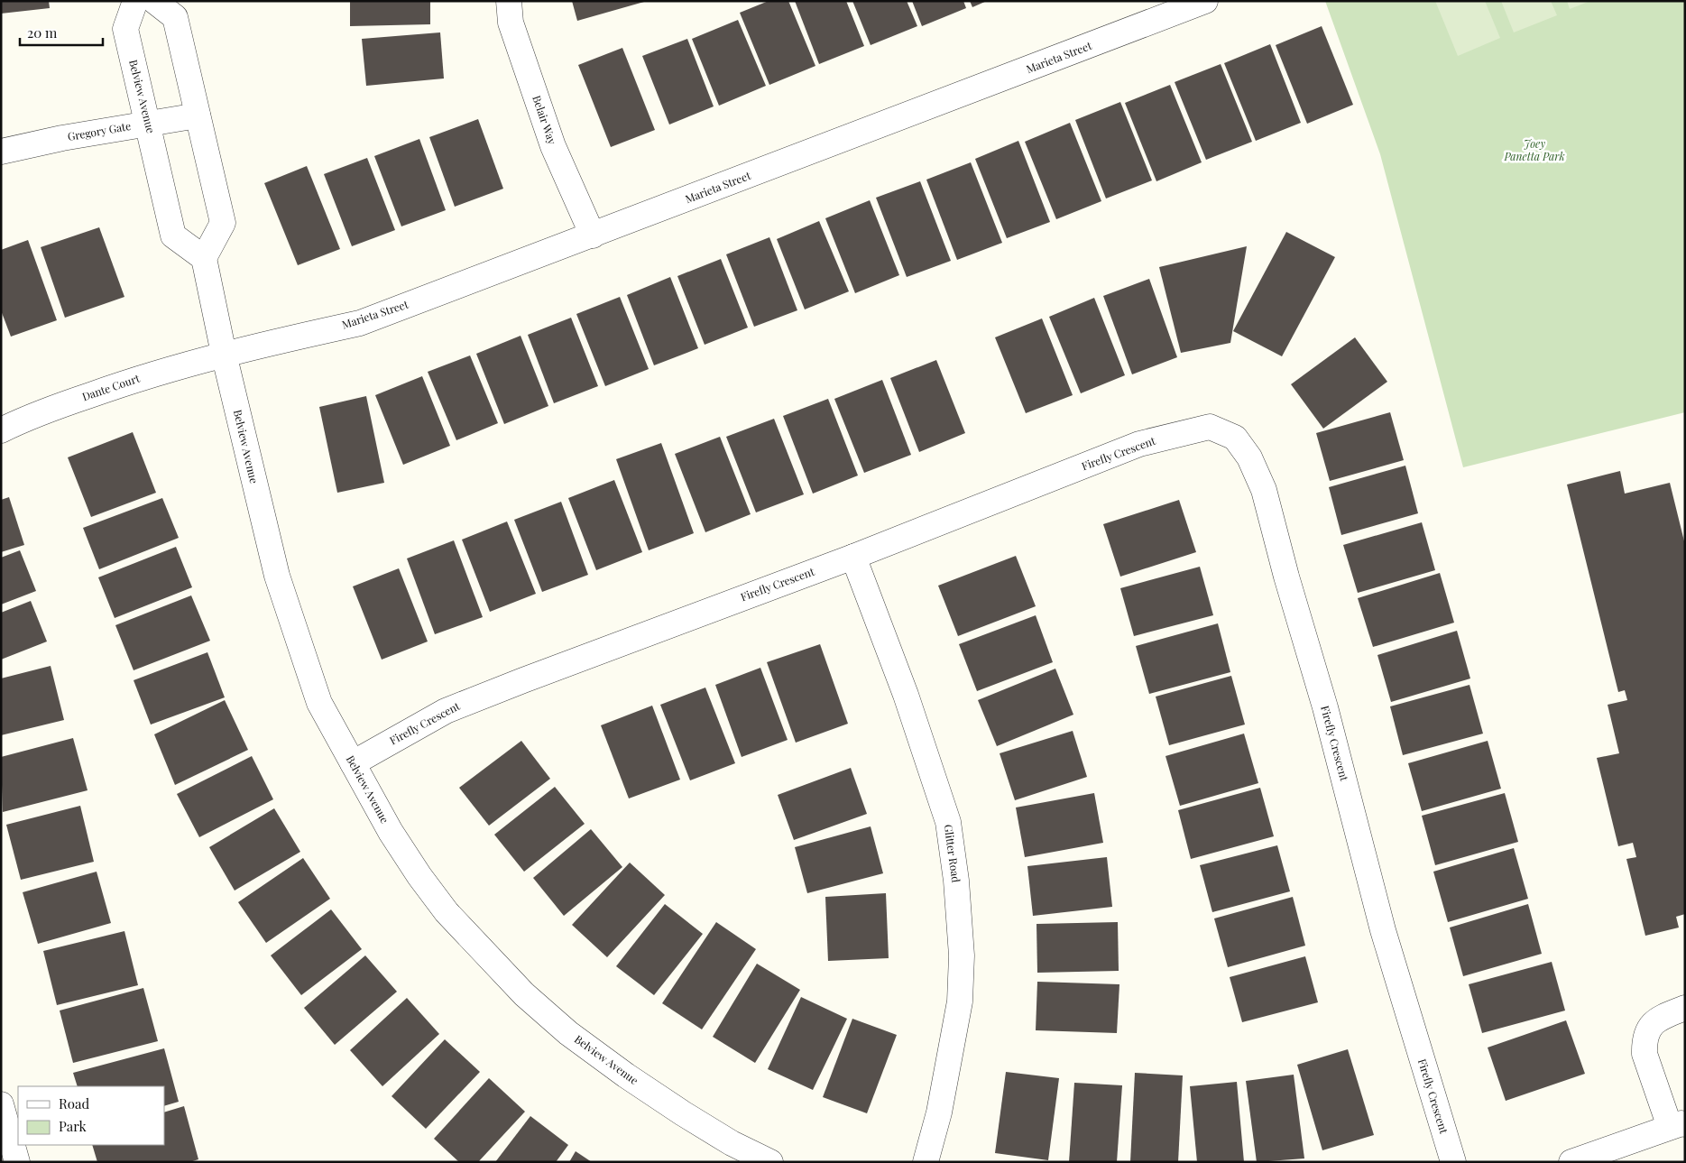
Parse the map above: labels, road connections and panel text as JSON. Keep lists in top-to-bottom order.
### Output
{
  "streets": {
    "street": [
      "Marieta Street",
      "Belview Avenue",
      "Belair Way",
      "Gregory Gate",
      "Dante Court",
      "Firefly Crescent",
      "Glitter Road"
    ]
  },
  "crossings": [
    ["Marieta Street", "Belview Avenue"],
    ["Marieta Street", "Belair Way"],
    ["Marieta Street", "Dante Court"],
    ["Belview Avenue", "Gregory Gate"],
    ["Belview Avenue", "Dante Court"],
    ["Belview Avenue", "Firefly Crescent"],
    ["Firefly Crescent", "Glitter Road"]
  ],
  "parks": ["Joey Panetta Park"],
  "legend": ["Road", "Park"],
  "scale_bar": "20 m"
}
